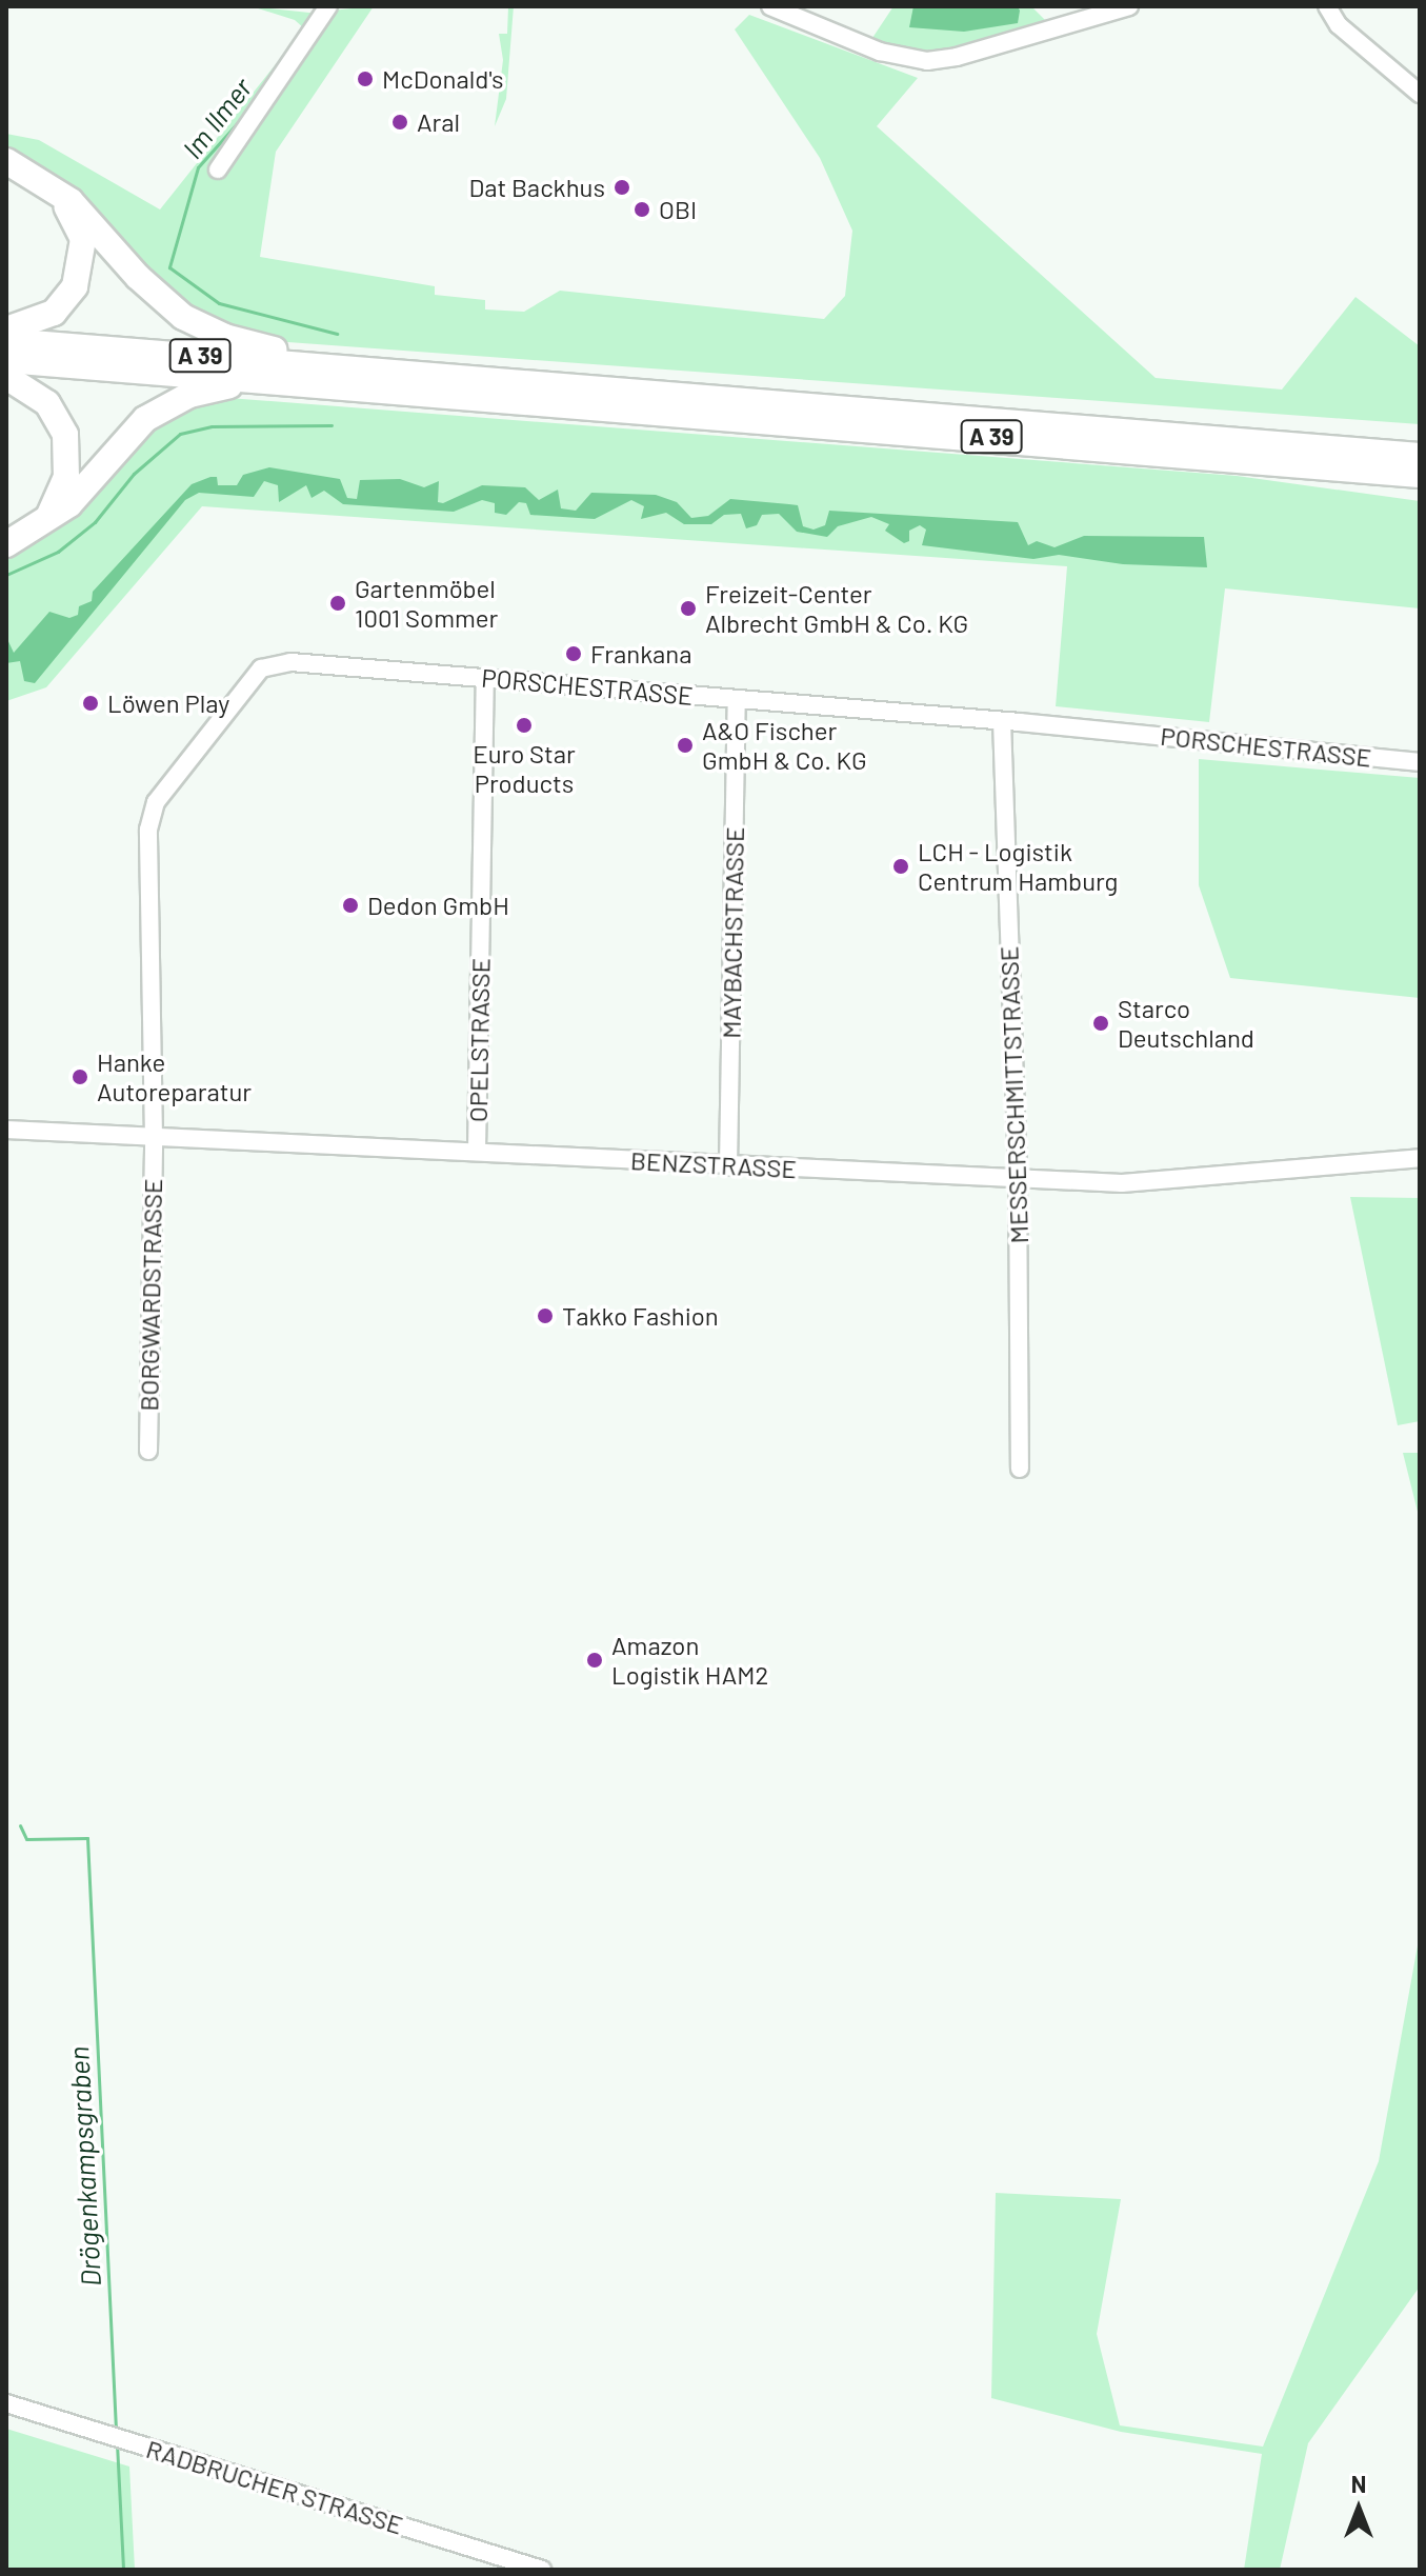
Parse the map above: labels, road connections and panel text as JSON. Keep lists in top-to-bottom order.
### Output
{
  "streets": {
    "highway": ["A 39"],
    "street": [
      "PORSCHESTRASSE",
      "MAYBACHSTRASSE",
      "OPELSTRASSE",
      "MESSERSCHMITTSTRASSE",
      "BENZSTRASSE",
      "BORGWARDSTRASSE",
      "RADBRUCHER STRASSE"
    ]
  },
  "crossings": [
    ["PORSCHESTRASSE", "MAYBACHSTRASSE"],
    ["PORSCHESTRASSE", "OPELSTRASSE"],
    ["PORSCHESTRASSE", "MESSERSCHMITTSTRASSE"],
    ["PORSCHESTRASSE", "BENZSTRASSE"],
    ["PORSCHESTRASSE", "BORGWARDSTRASSE"],
    ["MAYBACHSTRASSE", "BENZSTRASSE"],
    ["OPELSTRASSE", "BENZSTRASSE"],
    ["MESSERSCHMITTSTRASSE", "BENZSTRASSE"],
    ["BENZSTRASSE", "BORGWARDSTRASSE"]
  ],
  "water": ["Im Ilmer", "Drögenkampsgraben"],
  "places": [
    "McDonald's",
    "Aral",
    "Dat Backhus",
    "OBI",
    "Gartenmöbel 1001 Sommer",
    "Freizeit-Center Albrecht GmbH & Co. KG",
    "Frankana",
    "Löwen Play",
    "Euro Star Products",
    "A&O Fischer GmbH & Co. KG",
    "LCH - Logistik Centrum Hamburg",
    "Dedon GmbH",
    "Starco Deutschland",
    "Hanke Autoreparatur",
    "Takko Fashion",
    "Amazon Logistik HAM2"
  ],
  "north": "top"
}
